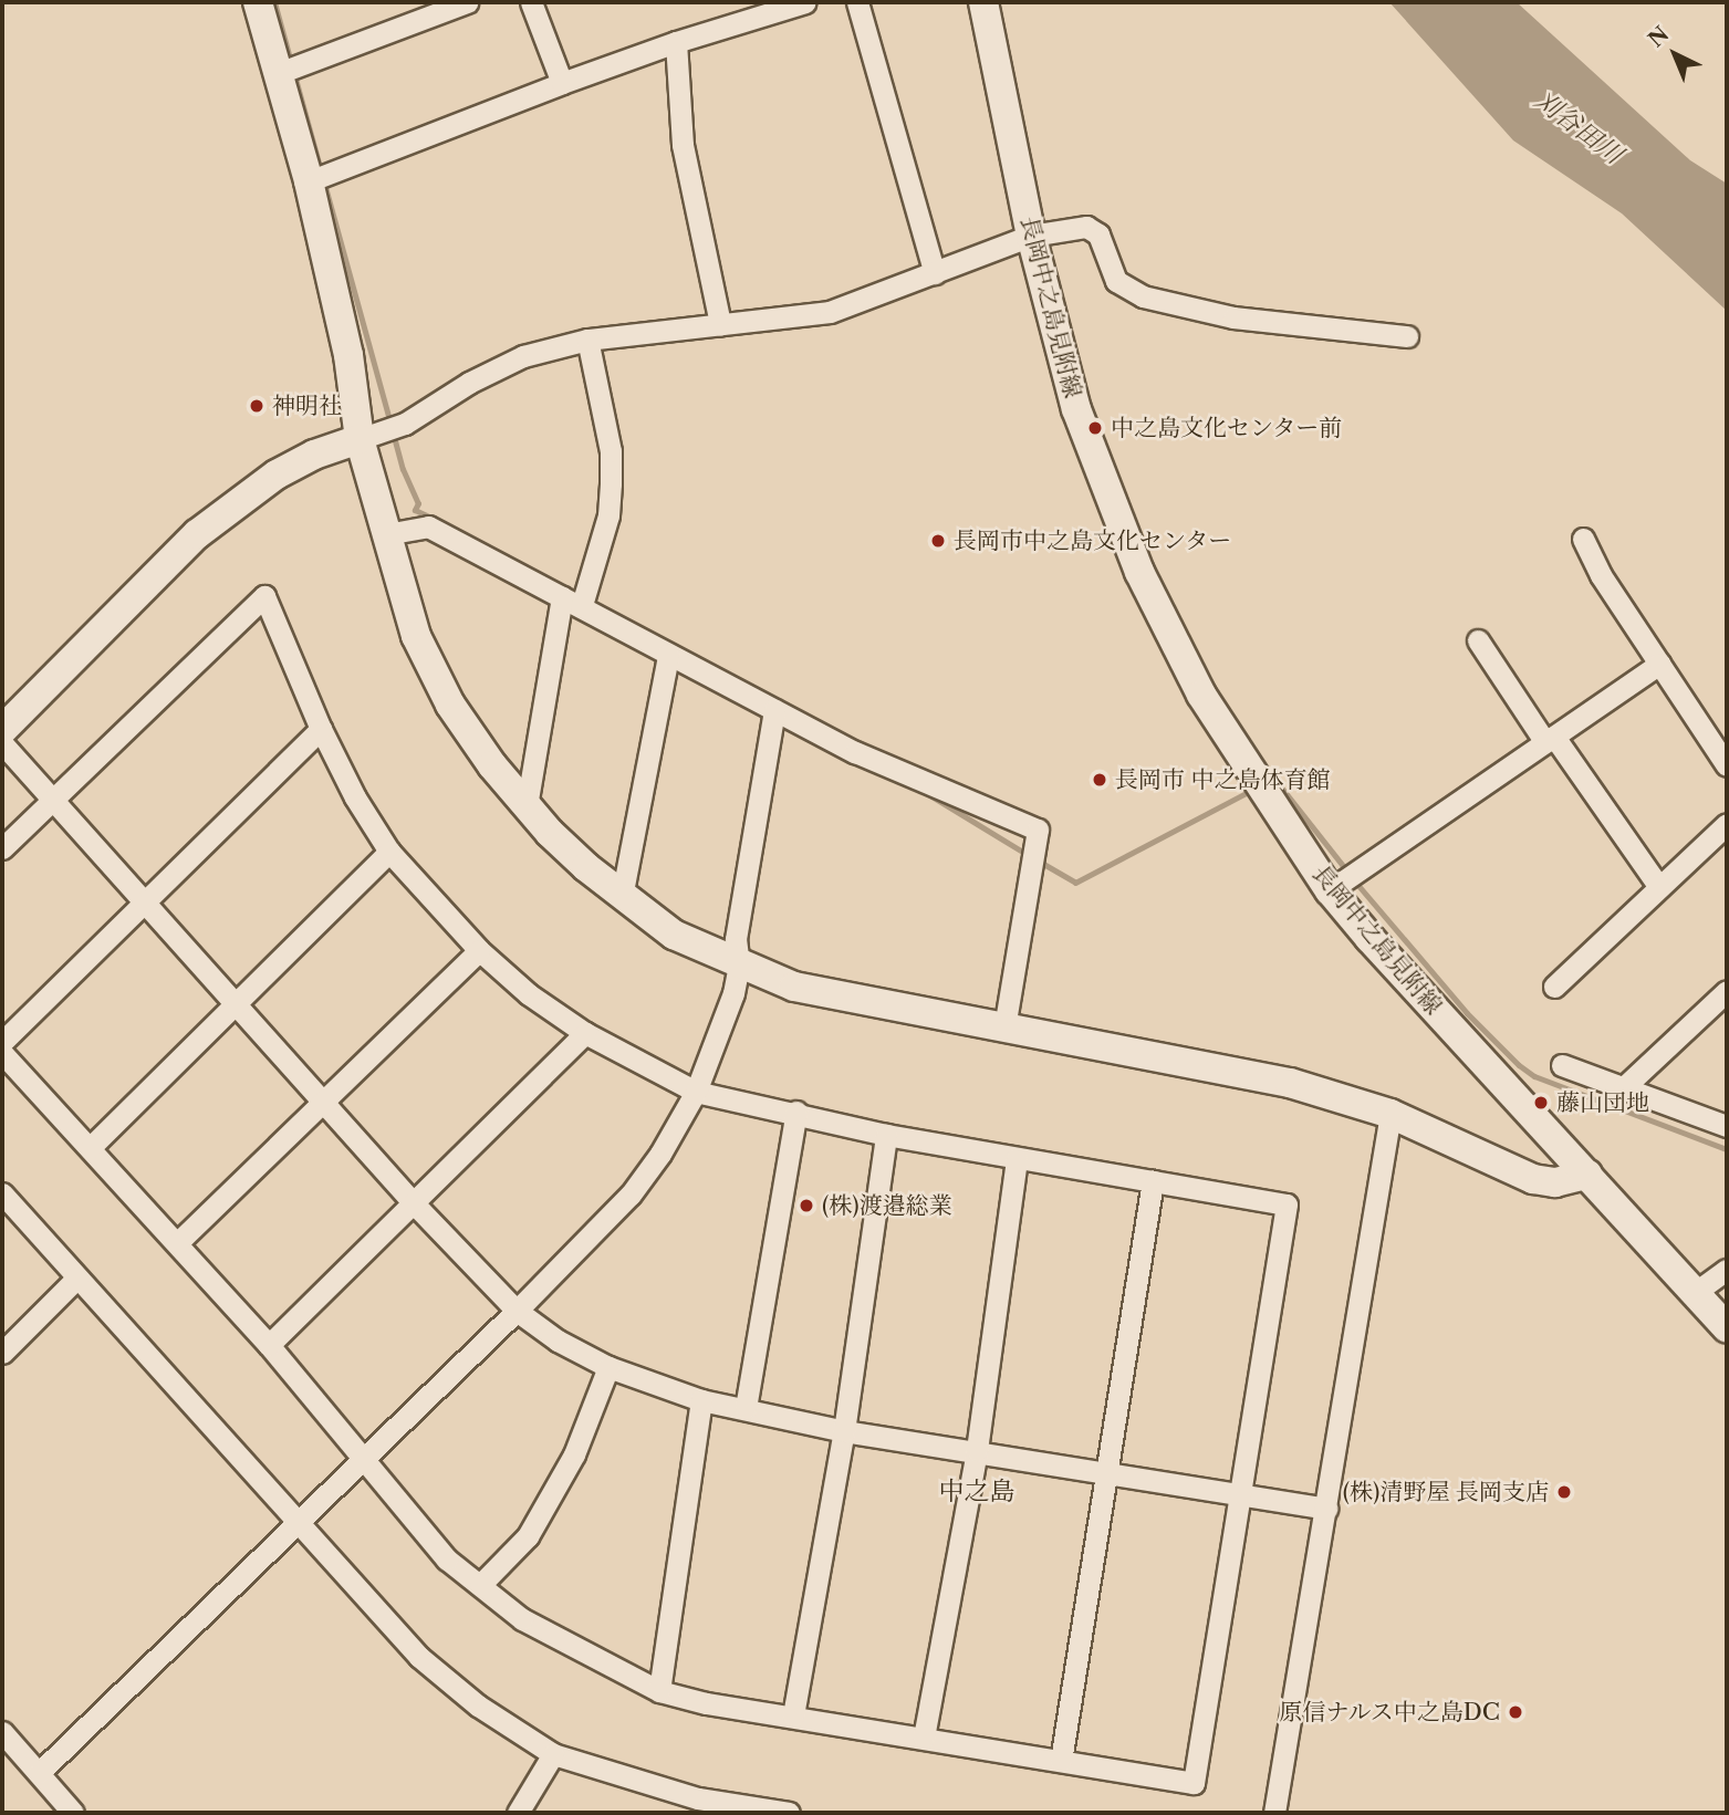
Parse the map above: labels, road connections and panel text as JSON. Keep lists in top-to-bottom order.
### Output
{
  "streets": {
    "street": ["長岡中之島見附線"]
  },
  "districts": ["中之島"],
  "water": ["刈谷田川"],
  "places": [
    "神明社",
    "中之島文化センター前",
    "長岡市中之島文化センター",
    "長岡市 中之島体育館",
    "藤山団地",
    "(株)渡邉総業",
    "(株)清野屋 長岡支店",
    "原信ナルス中之島DC"
  ],
  "north": "top left"
}
